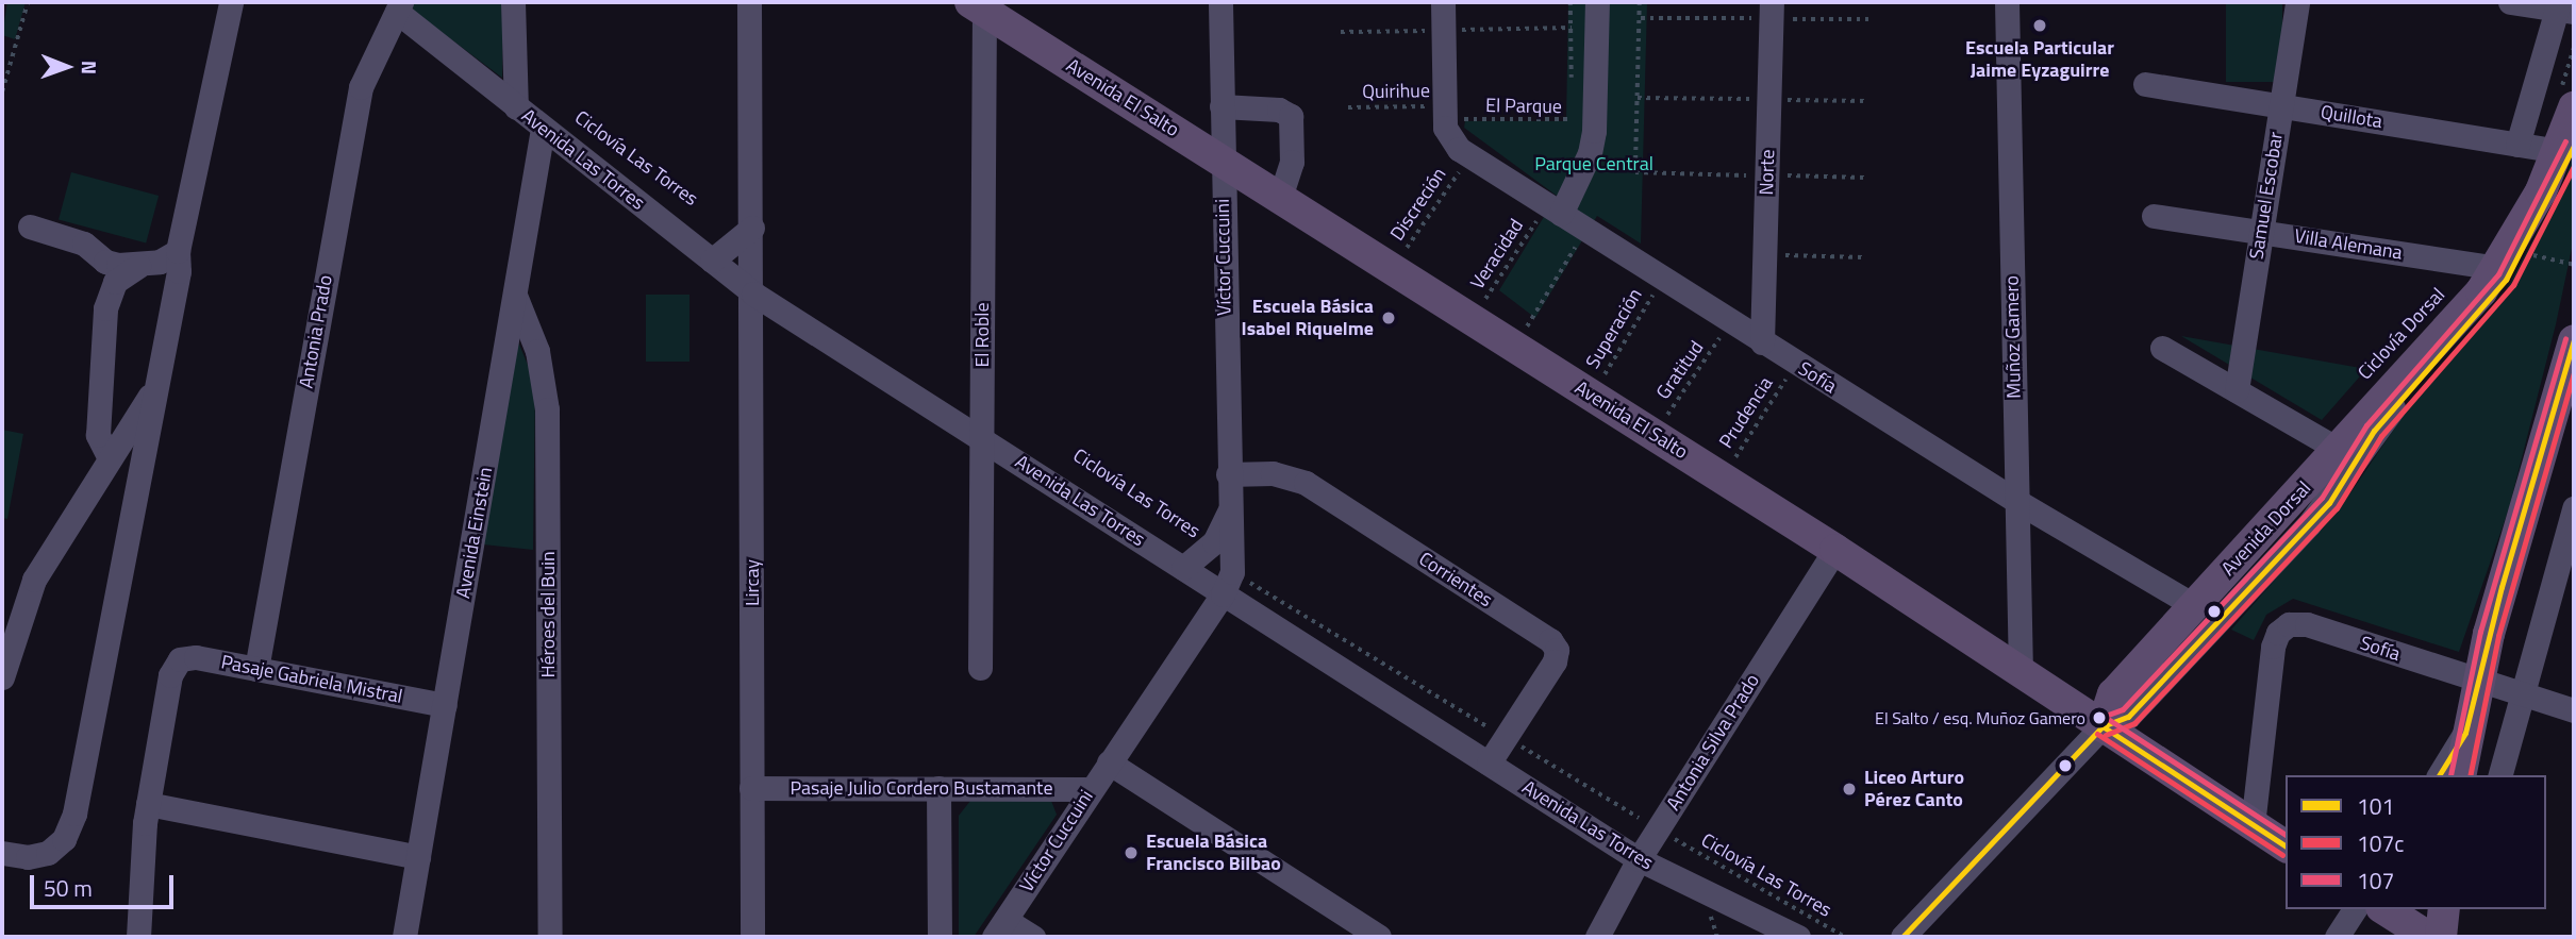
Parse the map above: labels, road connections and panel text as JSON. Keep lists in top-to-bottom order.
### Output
{
  "streets": {
    "main road": ["Avenida El Salto", "Avenida Dorsal"],
    "street": [
      "Quillota",
      "Avenida Las Torres",
      "Norte",
      "Samuel Escobar",
      "Villa Alemana",
      "Víctor Cuccuini",
      "Antonia Prado",
      "El Roble",
      "Muñoz Gamero",
      "Sofía",
      "Avenida Einstein",
      "Corrientes",
      "Lircay",
      "Héroes del Buin",
      "Pasaje Gabriela Mistral",
      "Antonia Silva Prado",
      "Pasaje Julio Cordero Bustamante"
    ],
    "path": [
      "Quirihue",
      "El Parque",
      "Ciclovía Las Torres",
      "Discreción",
      "Veracidad",
      "Superación",
      "Gratitud",
      "Prudencia"
    ]
  },
  "crossings": [
    ["Quirihue", "El Parque"],
    ["Quirihue", "Sofía"],
    ["Avenida El Salto", "Discreción"],
    ["Avenida El Salto", "Veracidad"],
    ["Avenida El Salto", "Víctor Cuccuini"],
    ["Avenida El Salto", "Superación"],
    ["Avenida El Salto", "El Roble"],
    ["Avenida El Salto", "Muñoz Gamero"],
    ["Avenida El Salto", "Gratitud"],
    ["Avenida El Salto", "Sofía"],
    ["Avenida El Salto", "Prudencia"],
    ["Avenida El Salto", "Avenida Dorsal"],
    ["Avenida El Salto", "Antonia Silva Prado"],
    ["El Parque", "Sofía"],
    ["Quillota", "Samuel Escobar"],
    ["Quillota", "Avenida Dorsal"],
    ["Ciclovía Las Torres", "Avenida Las Torres"],
    ["Ciclovía Las Torres", "Víctor Cuccuini"],
    ["Ciclovía Las Torres", "Corrientes"],
    ["Ciclovía Las Torres", "Antonia Silva Prado"],
    ["Avenida Las Torres", "Víctor Cuccuini"],
    ["Avenida Las Torres", "Antonia Prado"],
    ["Avenida Las Torres", "El Roble"],
    ["Avenida Las Torres", "Avenida Einstein"],
    ["Avenida Las Torres", "Corrientes"],
    ["Avenida Las Torres", "Lircay"],
    ["Avenida Las Torres", "Antonia Silva Prado"],
    ["Norte", "Sofía"],
    ["Samuel Escobar", "Villa Alemana"],
    ["Discreción", "Sofía"],
    ["Villa Alemana", "Avenida Dorsal"],
    ["Veracidad", "Sofía"],
    ["Víctor Cuccuini", "Corrientes"],
    ["Víctor Cuccuini", "Pasaje Julio Cordero Bustamante"],
    ["Superación", "Sofía"],
    ["Antonia Prado", "Pasaje Gabriela Mistral"],
    ["Muñoz Gamero", "Sofía"],
    ["Gratitud", "Sofía"],
    ["Sofía", "Prudencia"],
    ["Sofía", "Avenida Dorsal"],
    ["Avenida Einstein", "Héroes del Buin"],
    ["Avenida Einstein", "Pasaje Gabriela Mistral"],
    ["Lircay", "Pasaje Julio Cordero Bustamante"]
  ],
  "parks": ["Parque Central"],
  "places": [
    "Escuela Particular Jaime Eyzaguirre",
    "Escuela Básica Isabel Riquelme",
    "El Salto / esq. Muñoz Gamero",
    "Liceo Arturo Pérez Canto",
    "Escuela Básica Francisco Bilbao"
  ],
  "lines": ["transit line 107", "transit line 101", "transit line 107c"],
  "legend": ["101", "107c", "107"],
  "scale_bar": "50 m",
  "north": "right"
}
